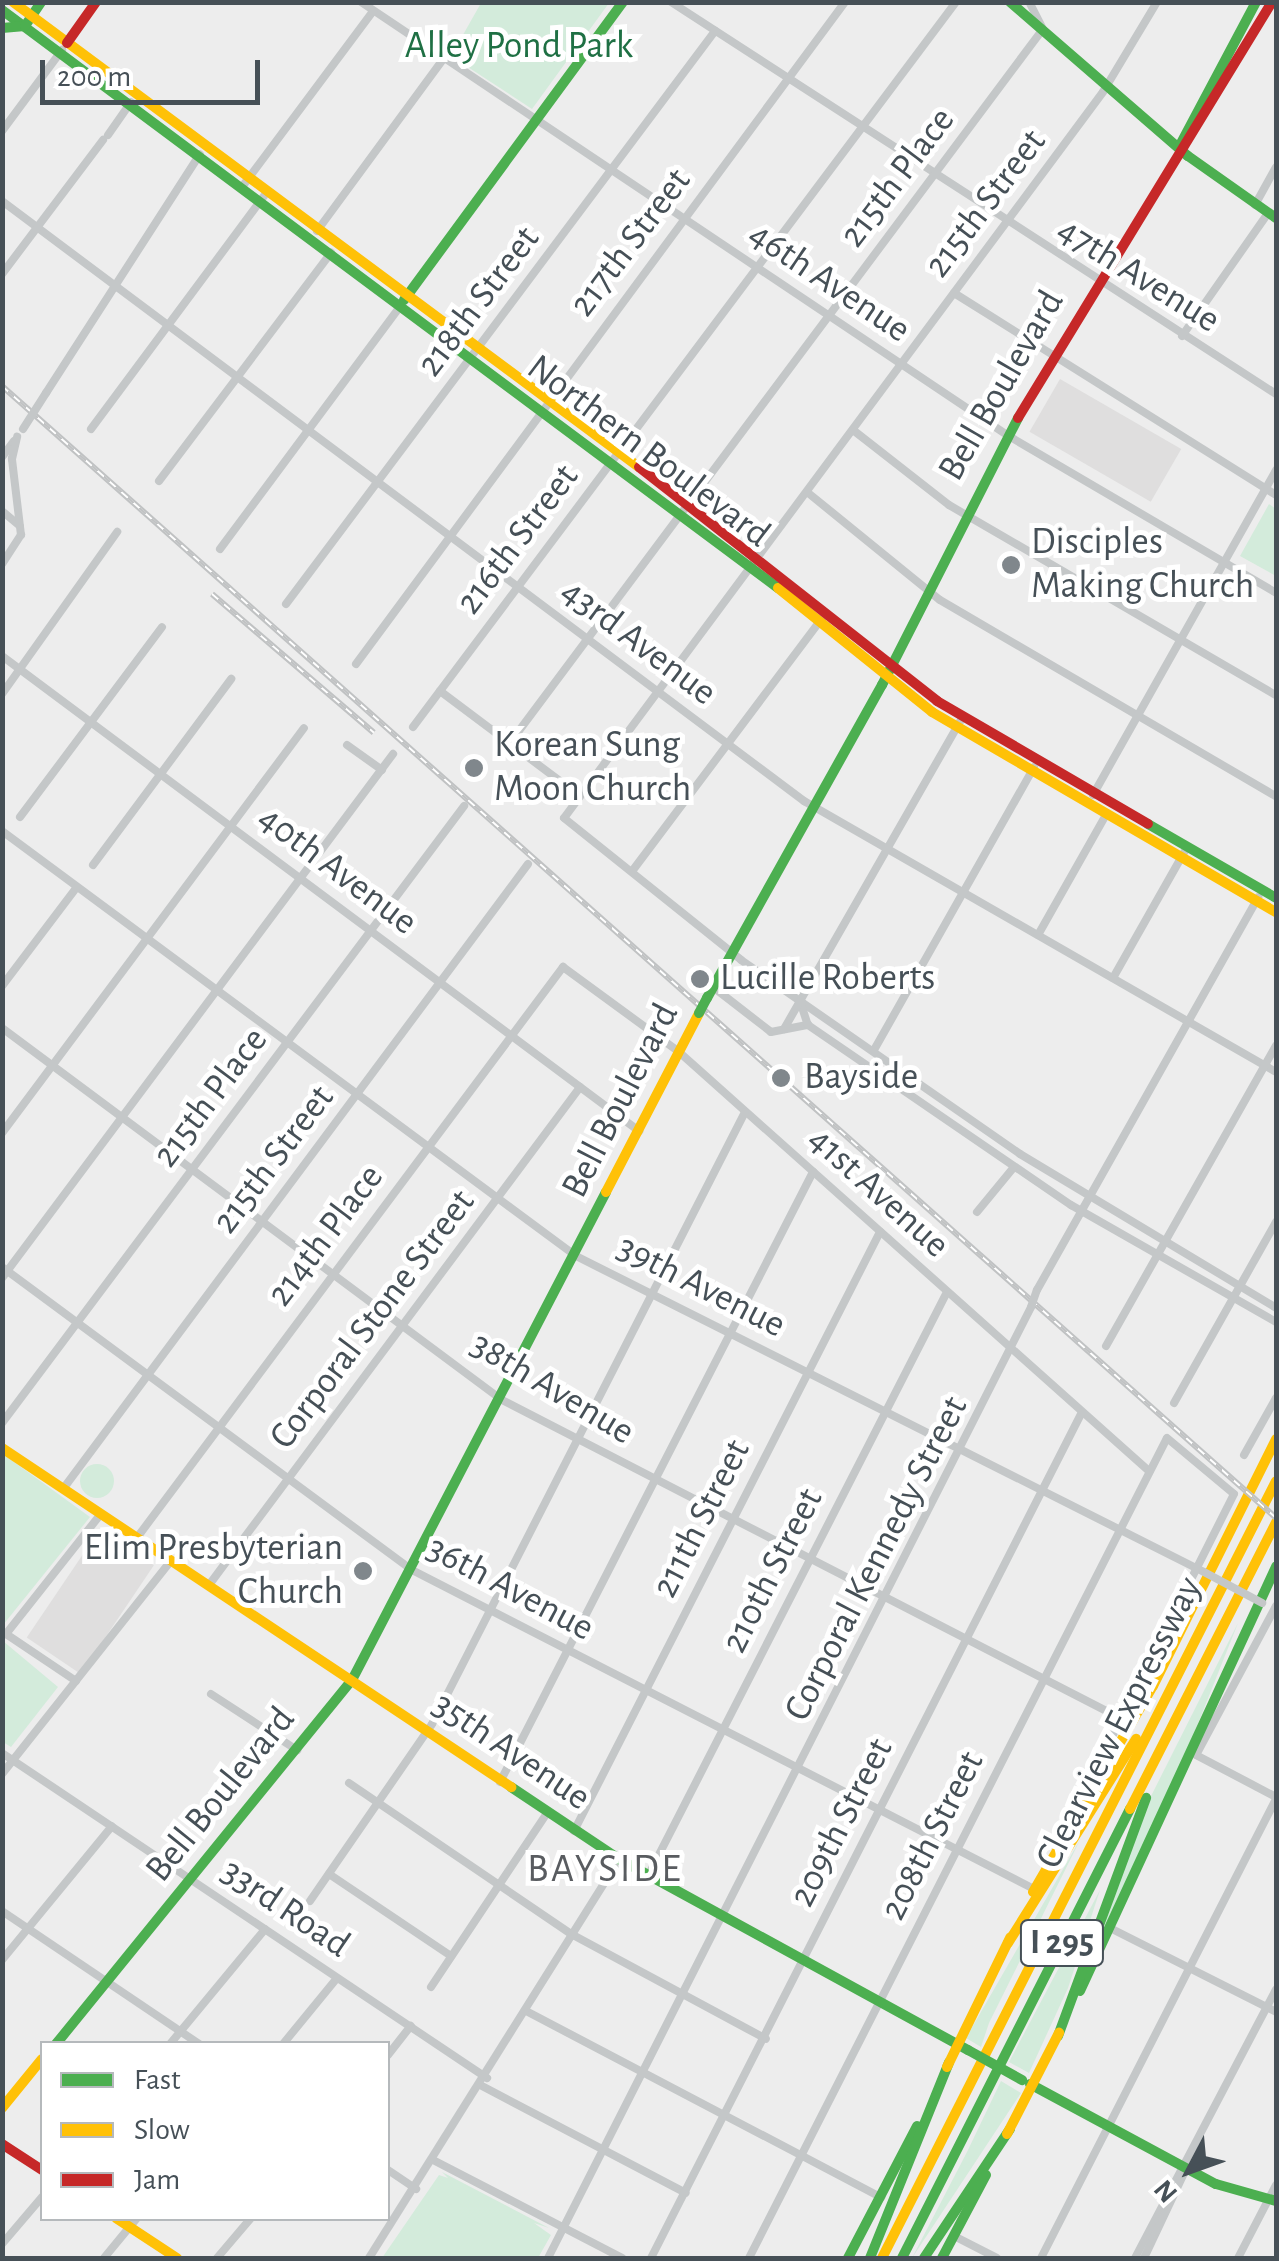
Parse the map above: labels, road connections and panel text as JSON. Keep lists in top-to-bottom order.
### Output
{
  "streets": {
    "main road": [
      "Bell Boulevard",
      "Northern Boulevard",
      "Clearview Expressway",
      "35th Avenue",
      "I 295"
    ],
    "street": [
      "215th Place",
      "215th Street",
      "217th Street",
      "47th Avenue",
      "46th Avenue",
      "218th Street",
      "216th Street",
      "43rd Avenue",
      "40th Avenue",
      "41st Avenue",
      "214th Place",
      "39th Avenue",
      "Corporal Stone Street",
      "38th Avenue",
      "211th Street",
      "Corporal Kennedy Street",
      "210th Street",
      "36th Avenue",
      "209th Street",
      "208th Street",
      "33rd Road"
    ]
  },
  "crossings": [
    ["215th Place", "47th Avenue"],
    ["215th Place", "46th Avenue"],
    ["215th Place", "Northern Boulevard"],
    ["215th Place", "43rd Avenue"],
    ["215th Place", "40th Avenue"],
    ["215th Place", "39th Avenue"],
    ["215th Place", "38th Avenue"],
    ["215th Place", "36th Avenue"],
    ["215th Street", "47th Avenue"],
    ["215th Street", "46th Avenue"],
    ["215th Street", "Northern Boulevard"],
    ["215th Street", "43rd Avenue"],
    ["215th Street", "40th Avenue"],
    ["215th Street", "39th Avenue"],
    ["215th Street", "38th Avenue"],
    ["215th Street", "36th Avenue"],
    ["215th Street", "35th Avenue"],
    ["217th Street", "47th Avenue"],
    ["217th Street", "46th Avenue"],
    ["217th Street", "Northern Boulevard"],
    ["217th Street", "43rd Avenue"],
    ["47th Avenue", "218th Street"],
    ["47th Avenue", "Bell Boulevard"],
    ["47th Avenue", "216th Street"],
    ["46th Avenue", "218th Street"],
    ["46th Avenue", "Bell Boulevard"],
    ["46th Avenue", "216th Street"],
    ["218th Street", "Northern Boulevard"],
    ["218th Street", "43rd Avenue"],
    ["Bell Boulevard", "Northern Boulevard"],
    ["Bell Boulevard", "43rd Avenue"],
    ["Bell Boulevard", "40th Avenue"],
    ["Bell Boulevard", "41st Avenue"],
    ["Bell Boulevard", "39th Avenue"],
    ["Bell Boulevard", "38th Avenue"],
    ["Bell Boulevard", "36th Avenue"],
    ["Bell Boulevard", "35th Avenue"],
    ["Bell Boulevard", "33rd Road"],
    ["Northern Boulevard", "216th Street"],
    ["Northern Boulevard", "Corporal Kennedy Street"],
    ["216th Street", "43rd Avenue"],
    ["43rd Avenue", "Corporal Kennedy Street"],
    ["40th Avenue", "214th Place"],
    ["40th Avenue", "Corporal Stone Street"],
    ["41st Avenue", "214th Place"],
    ["41st Avenue", "211th Street"],
    ["41st Avenue", "Corporal Kennedy Street"],
    ["41st Avenue", "210th Street"],
    ["41st Avenue", "209th Street"],
    ["41st Avenue", "208th Street"],
    ["214th Place", "39th Avenue"],
    ["214th Place", "38th Avenue"],
    ["214th Place", "36th Avenue"],
    ["214th Place", "35th Avenue"],
    ["39th Avenue", "Corporal Stone Street"],
    ["39th Avenue", "211th Street"],
    ["39th Avenue", "Corporal Kennedy Street"],
    ["39th Avenue", "210th Street"],
    ["39th Avenue", "209th Street"],
    ["39th Avenue", "208th Street"],
    ["Corporal Stone Street", "38th Avenue"],
    ["Corporal Stone Street", "36th Avenue"],
    ["Corporal Stone Street", "35th Avenue"],
    ["38th Avenue", "211th Street"],
    ["38th Avenue", "Corporal Kennedy Street"],
    ["38th Avenue", "210th Street"],
    ["38th Avenue", "209th Street"],
    ["38th Avenue", "208th Street"],
    ["211th Street", "36th Avenue"],
    ["211th Street", "35th Avenue"],
    ["Corporal Kennedy Street", "36th Avenue"],
    ["Corporal Kennedy Street", "35th Avenue"],
    ["Corporal Kennedy Street", "33rd Road"],
    ["210th Street", "36th Avenue"],
    ["210th Street", "35th Avenue"],
    ["36th Avenue", "209th Street"],
    ["36th Avenue", "208th Street"],
    ["35th Avenue", "209th Street"],
    ["35th Avenue", "208th Street"],
    ["209th Street", "33rd Road"]
  ],
  "districts": ["BAYSIDE"],
  "parks": ["Alley Pond Park"],
  "places": [
    "Disciples Making Church",
    "Korean Sung Moon Church",
    "Lucille Roberts",
    "Bayside",
    "Elim Presbyterian Church"
  ],
  "legend": ["Fast", "Slow", "Jam"],
  "scale_bar": "200 m",
  "north": "bottom left"
}
